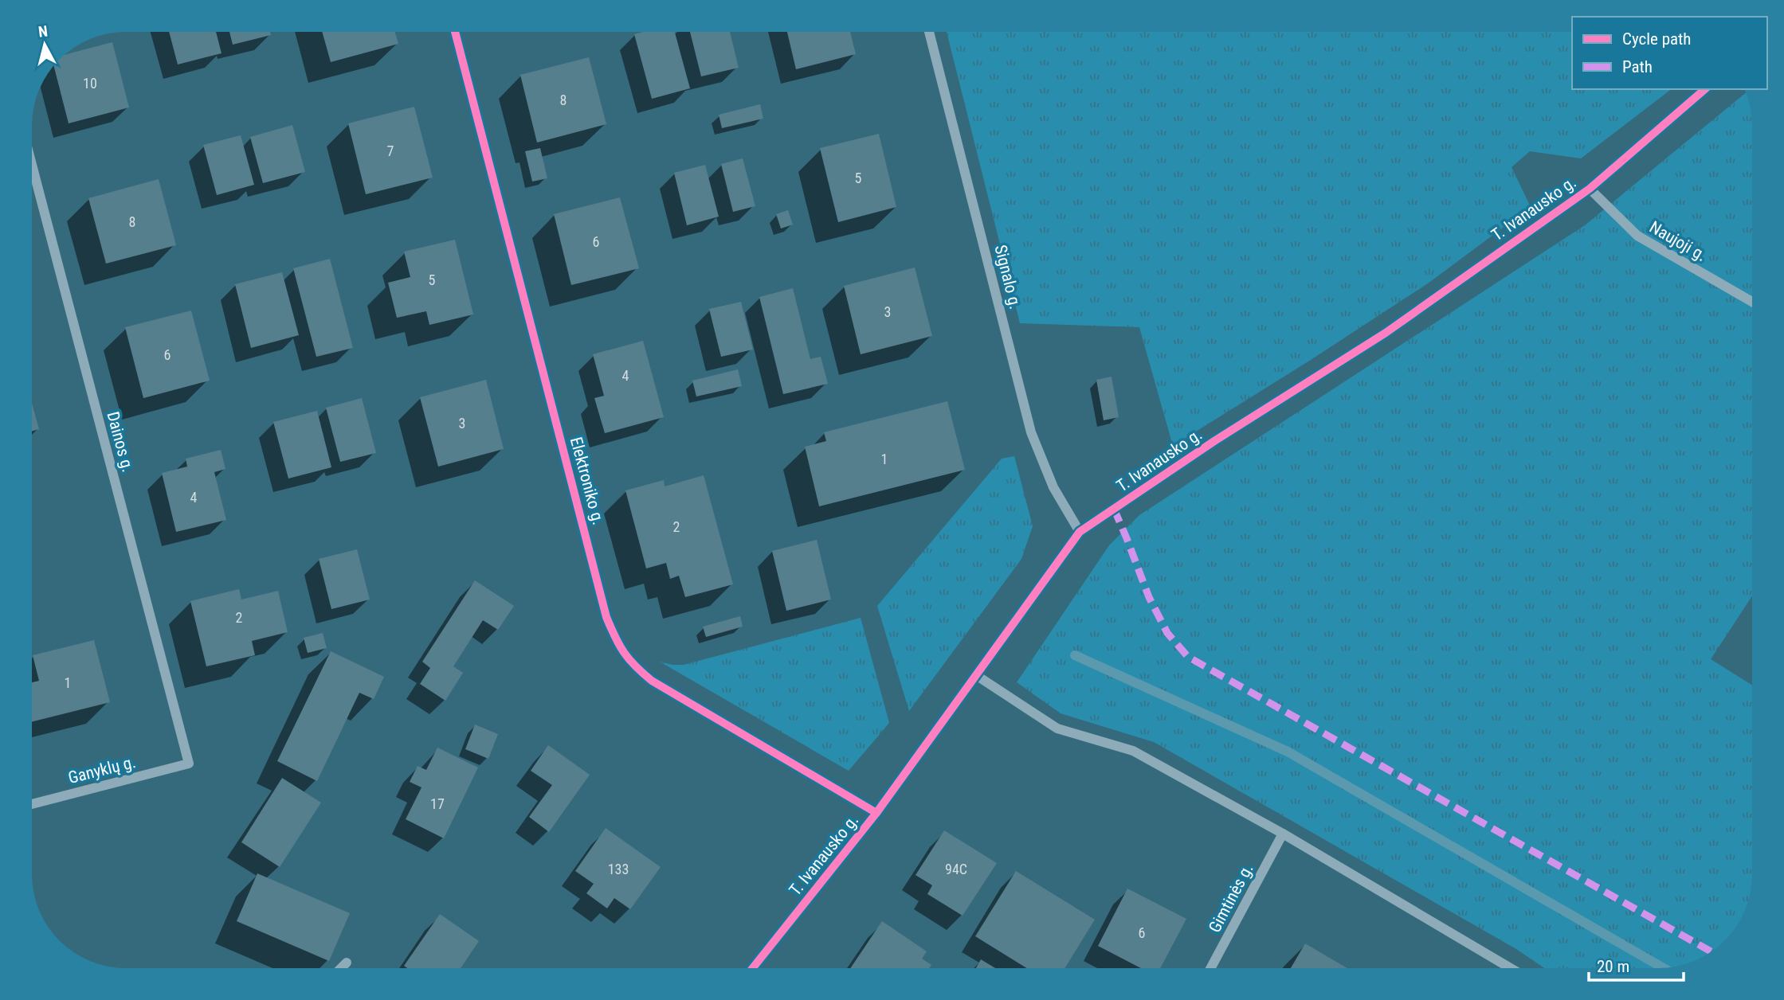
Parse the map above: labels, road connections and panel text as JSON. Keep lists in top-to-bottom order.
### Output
{
  "streets": {
    "street": [
      "T. Ivanausko g.",
      "Naujoji g.",
      "Signalo g.",
      "Dainos g.",
      "Elektroniko g.",
      "Ganyklų g.",
      "Gimtinės g."
    ]
  },
  "crossings": [
    ["T. Ivanausko g.", "Naujoji g."],
    ["T. Ivanausko g.", "Signalo g."],
    ["T. Ivanausko g.", "Elektroniko g."],
    ["Dainos g.", "Ganyklų g."]
  ],
  "house_numbers": [
    "10",
    "8",
    "7",
    "5",
    "8",
    "6",
    "5",
    "3",
    "6",
    "4",
    "3",
    "1",
    "4",
    "2",
    "2",
    "1",
    "17",
    "133",
    "94C",
    "6"
  ],
  "legend": ["Cycle path", "Path"],
  "scale_bar": "20 m",
  "north": "top"
}
